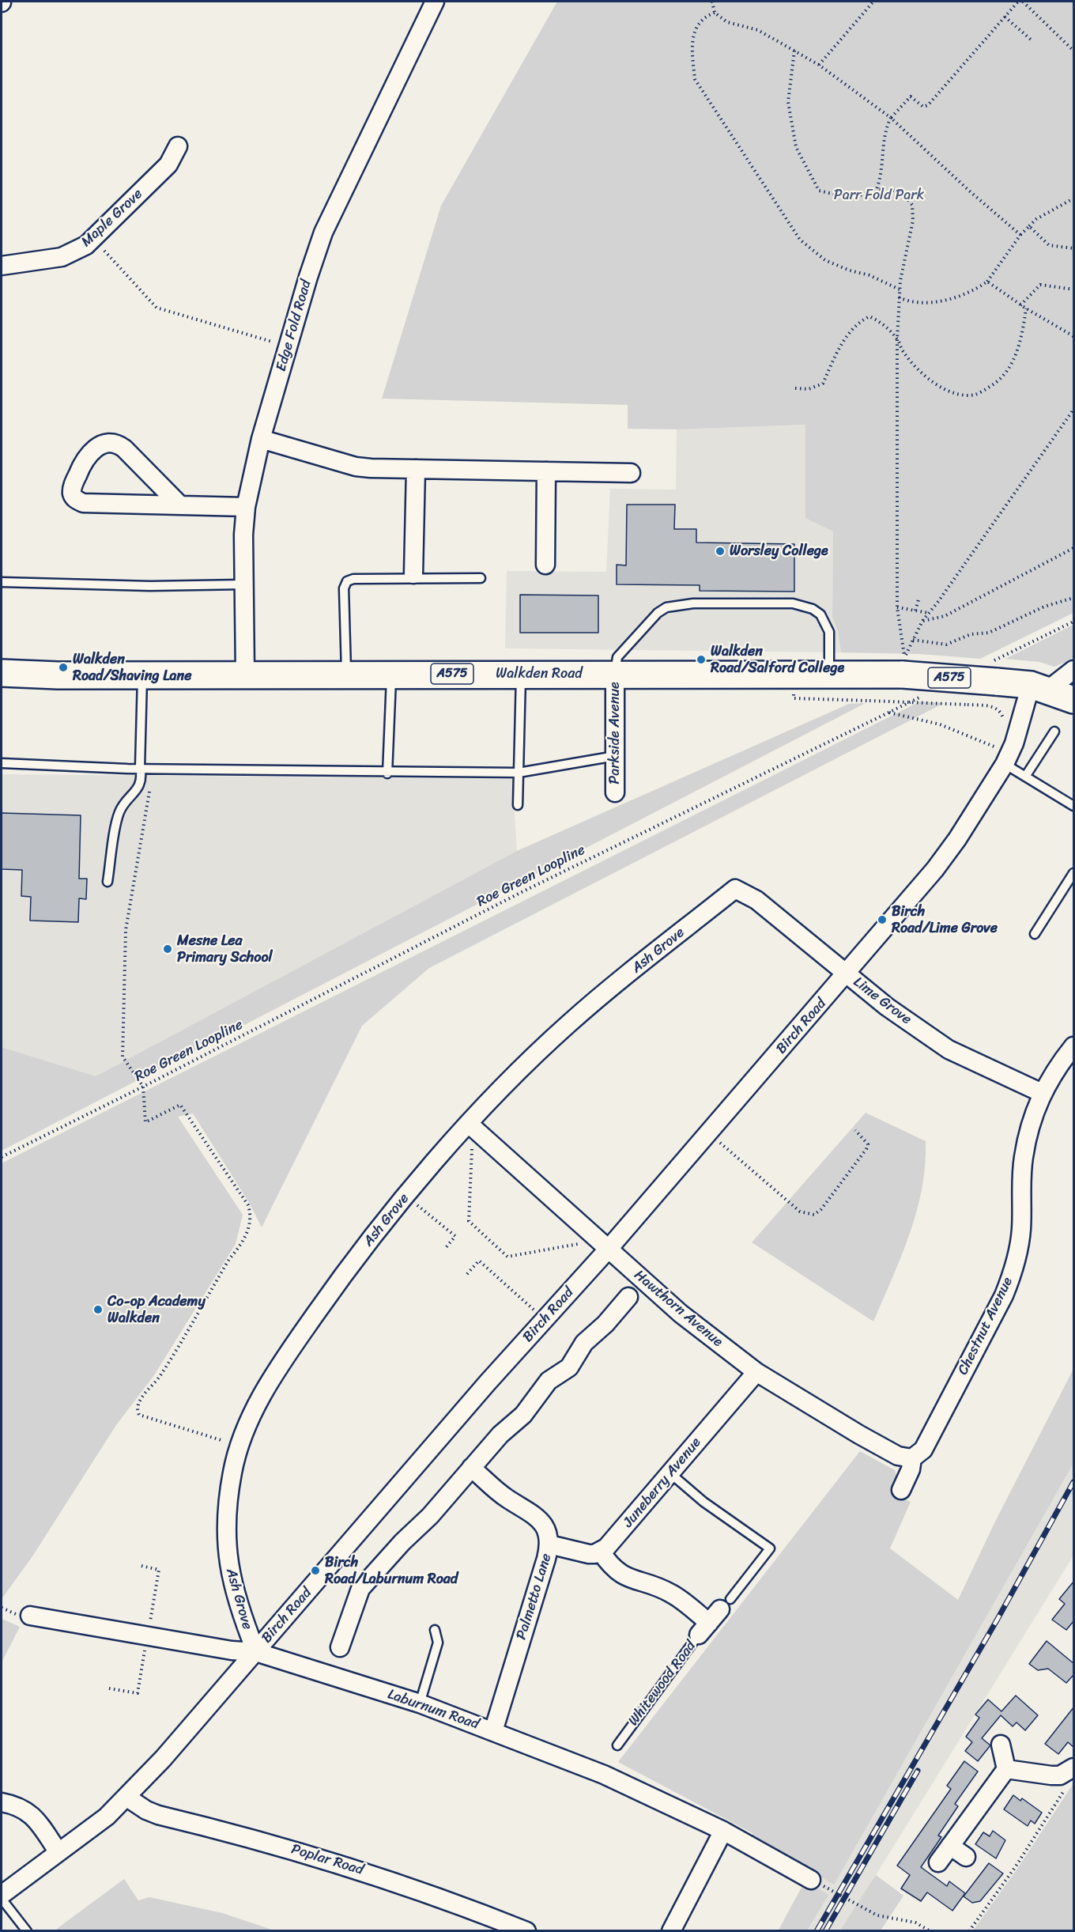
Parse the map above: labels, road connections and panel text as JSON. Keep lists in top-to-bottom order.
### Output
{
  "streets": {
    "main road": ["A575", "Walkden Road"],
    "street": [
      "Maple Grove",
      "Edge Fold Road",
      "Parkside Avenue",
      "Ash Grove",
      "Lime Grove",
      "Birch Road",
      "Hawthorn Avenue",
      "Chestnut Avenue",
      "Juneberry Avenue",
      "Palmetto Lane",
      "Laburnum Road",
      "Poplar Road"
    ],
    "lane": ["Whitewood Road"],
    "path": ["Roe Green Loopline"]
  },
  "crossings": [
    ["Edge Fold Road", "Walkden Road"],
    ["Walkden Road", "Parkside Avenue"],
    ["Walkden Road", "Birch Road"],
    ["Ash Grove", "Lime Grove"],
    ["Ash Grove", "Birch Road"],
    ["Ash Grove", "Hawthorn Avenue"],
    ["Ash Grove", "Laburnum Road"],
    ["Lime Grove", "Birch Road"],
    ["Lime Grove", "Chestnut Avenue"],
    ["Birch Road", "Hawthorn Avenue"],
    ["Birch Road", "Laburnum Road"],
    ["Birch Road", "Poplar Road"],
    ["Hawthorn Avenue", "Chestnut Avenue"],
    ["Hawthorn Avenue", "Juneberry Avenue"],
    ["Juneberry Avenue", "Whitewood Road"],
    ["Palmetto Lane", "Laburnum Road"]
  ],
  "parks": ["Parr Fold Park"],
  "places": [
    "Worsley College",
    "Walkden Road/Salford College",
    "Walkden Road/Shaving Lane",
    "Birch Road/Lime Grove",
    "Mesne Lea Primary School",
    "Co-op Academy Walkden",
    "Birch Road/Laburnum Road"
  ]
}
